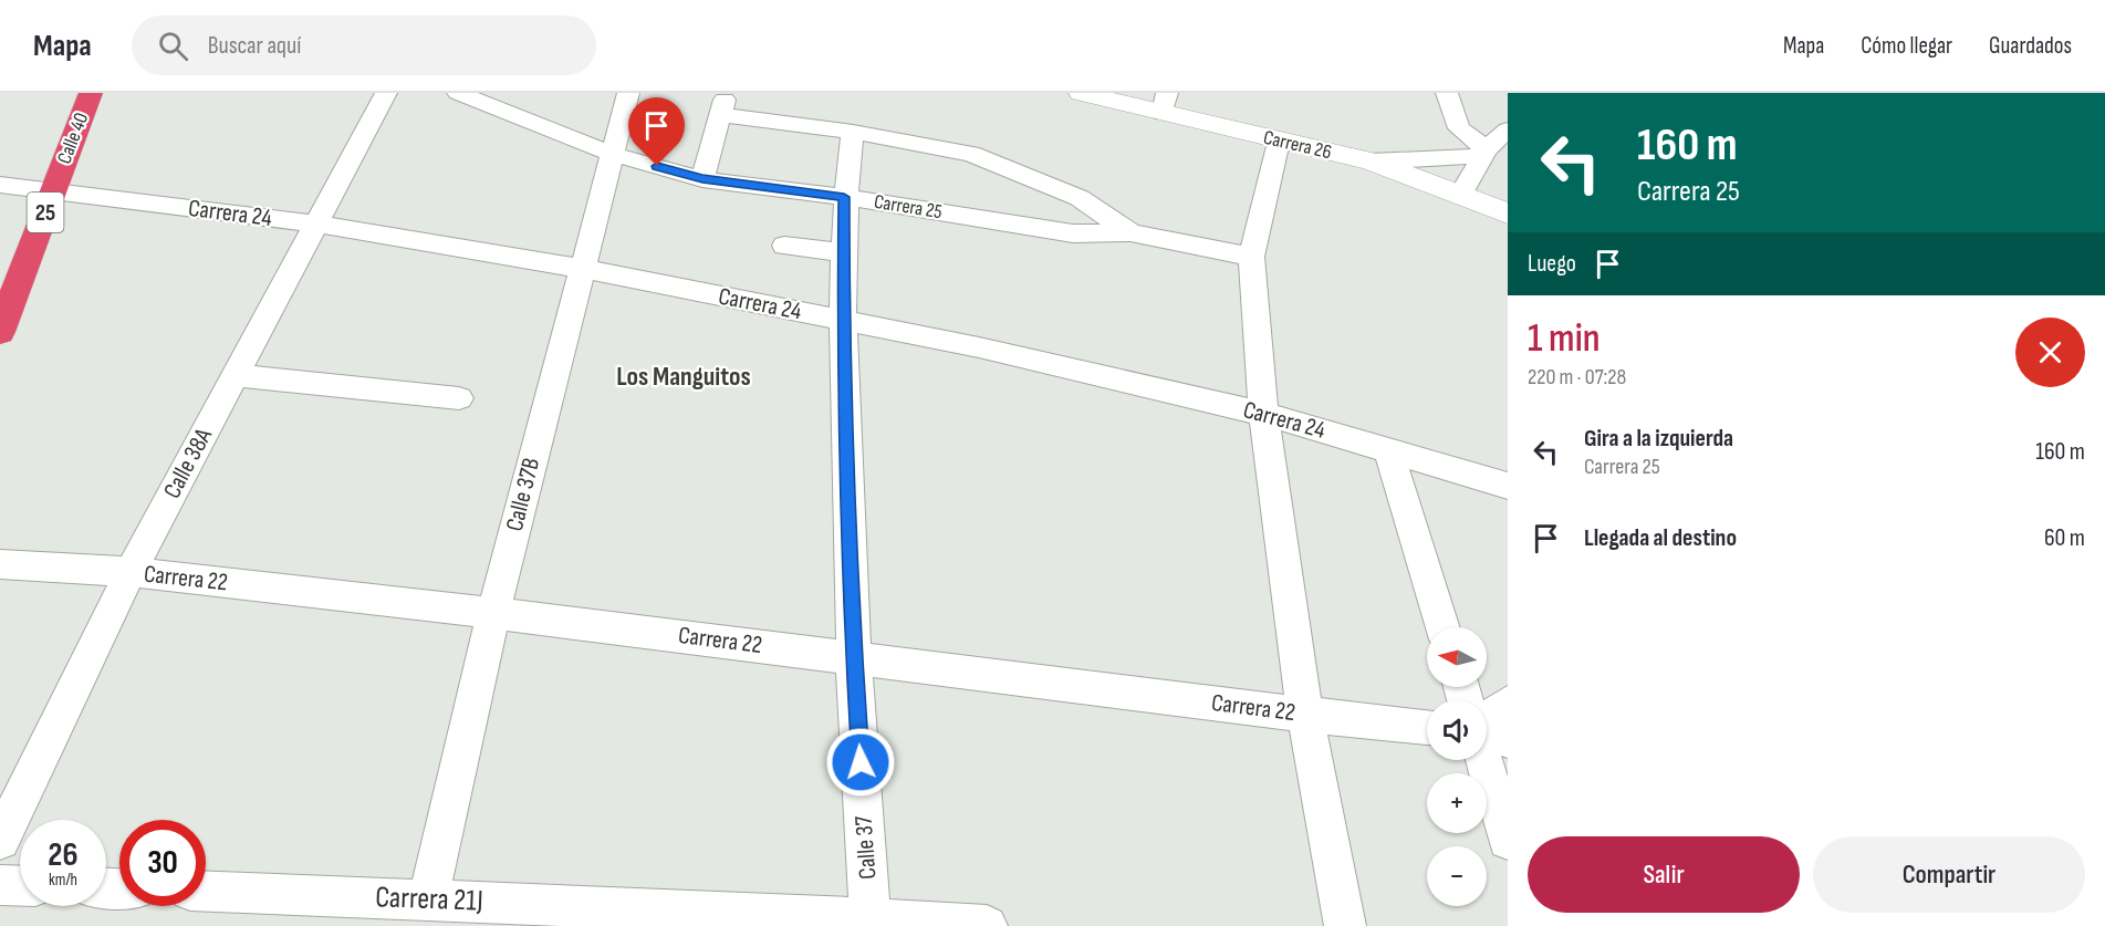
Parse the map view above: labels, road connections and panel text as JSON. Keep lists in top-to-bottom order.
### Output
{
  "streets": {
    "highway": ["Calle 40", "25"],
    "main road": ["Carrera 26"],
    "street": [
      "Carrera 25",
      "Carrera 24",
      "Calle 38A",
      "Calle 37B",
      "Carrera 22",
      "Calle 37",
      "Carrera 21J"
    ]
  },
  "crossings": [
    ["Calle 40", "Carrera 24"],
    ["Carrera 25", "Calle 37B"],
    ["Carrera 25", "Calle 37"],
    ["Carrera 24", "Calle 38A"],
    ["Carrera 24", "Calle 37B"],
    ["Carrera 24", "Calle 37"],
    ["Calle 38A", "Carrera 22"],
    ["Calle 37B", "Carrera 22"],
    ["Calle 37B", "Carrera 21J"],
    ["Carrera 22", "Calle 37"],
    ["Calle 37", "Carrera 21J"]
  ],
  "districts": ["Los Manguitos"],
  "north": "left",
  "page": {
    "header": "Mapa",
    "search": "Buscar aquí",
    "nav": ["Mapa", "Cómo llegar", "Guardados"],
    "turn": ["160 m", "Carrera 25"],
    "then": "Luego",
    "heading": ["1 min", "220 m · 07:28"],
    "list": [
      {
        "name": "Gira a la izquierda",
        "note": "Carrera 25",
        "value": "160 m"
      },
      {
        "name": "Llegada al destino",
        "value": "60 m"
      }
    ],
    "map_buttons": ["+", "−"],
    "speed": "26 km/h",
    "limit": "30",
    "buttons": ["Salir", "Compartir"]
  }
}
